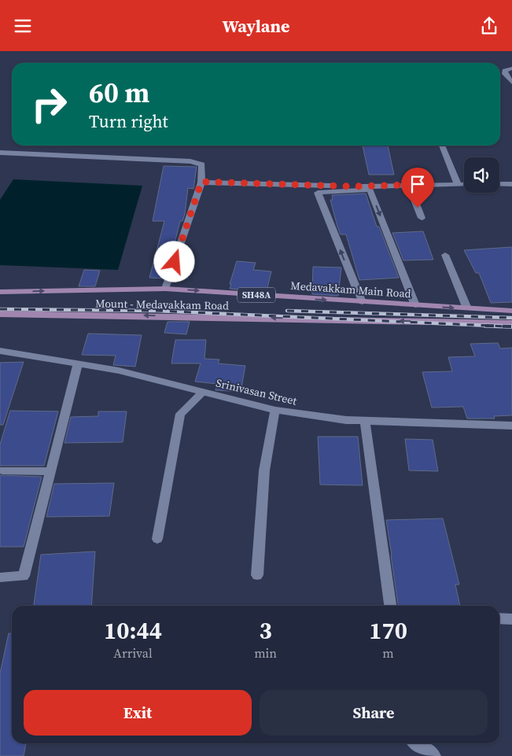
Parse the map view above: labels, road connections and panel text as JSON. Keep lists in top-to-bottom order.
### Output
{
  "streets": {
    "main road": ["Medavakkam Main Road", "SH48A", "Mount - Medavakkam Road"],
    "street": ["Srinivasan Street"]
  },
  "one_way": ["Medavakkam Main Road", "Mount - Medavakkam Road"],
  "page": {
    "header": "Waylane",
    "turn": ["60 m", "Turn right"],
    "eta": [
      "10:44",
      "Arrival",
      "3",
      "min",
      "170",
      "m"
    ],
    "buttons": ["Exit", "Share"]
  }
}
